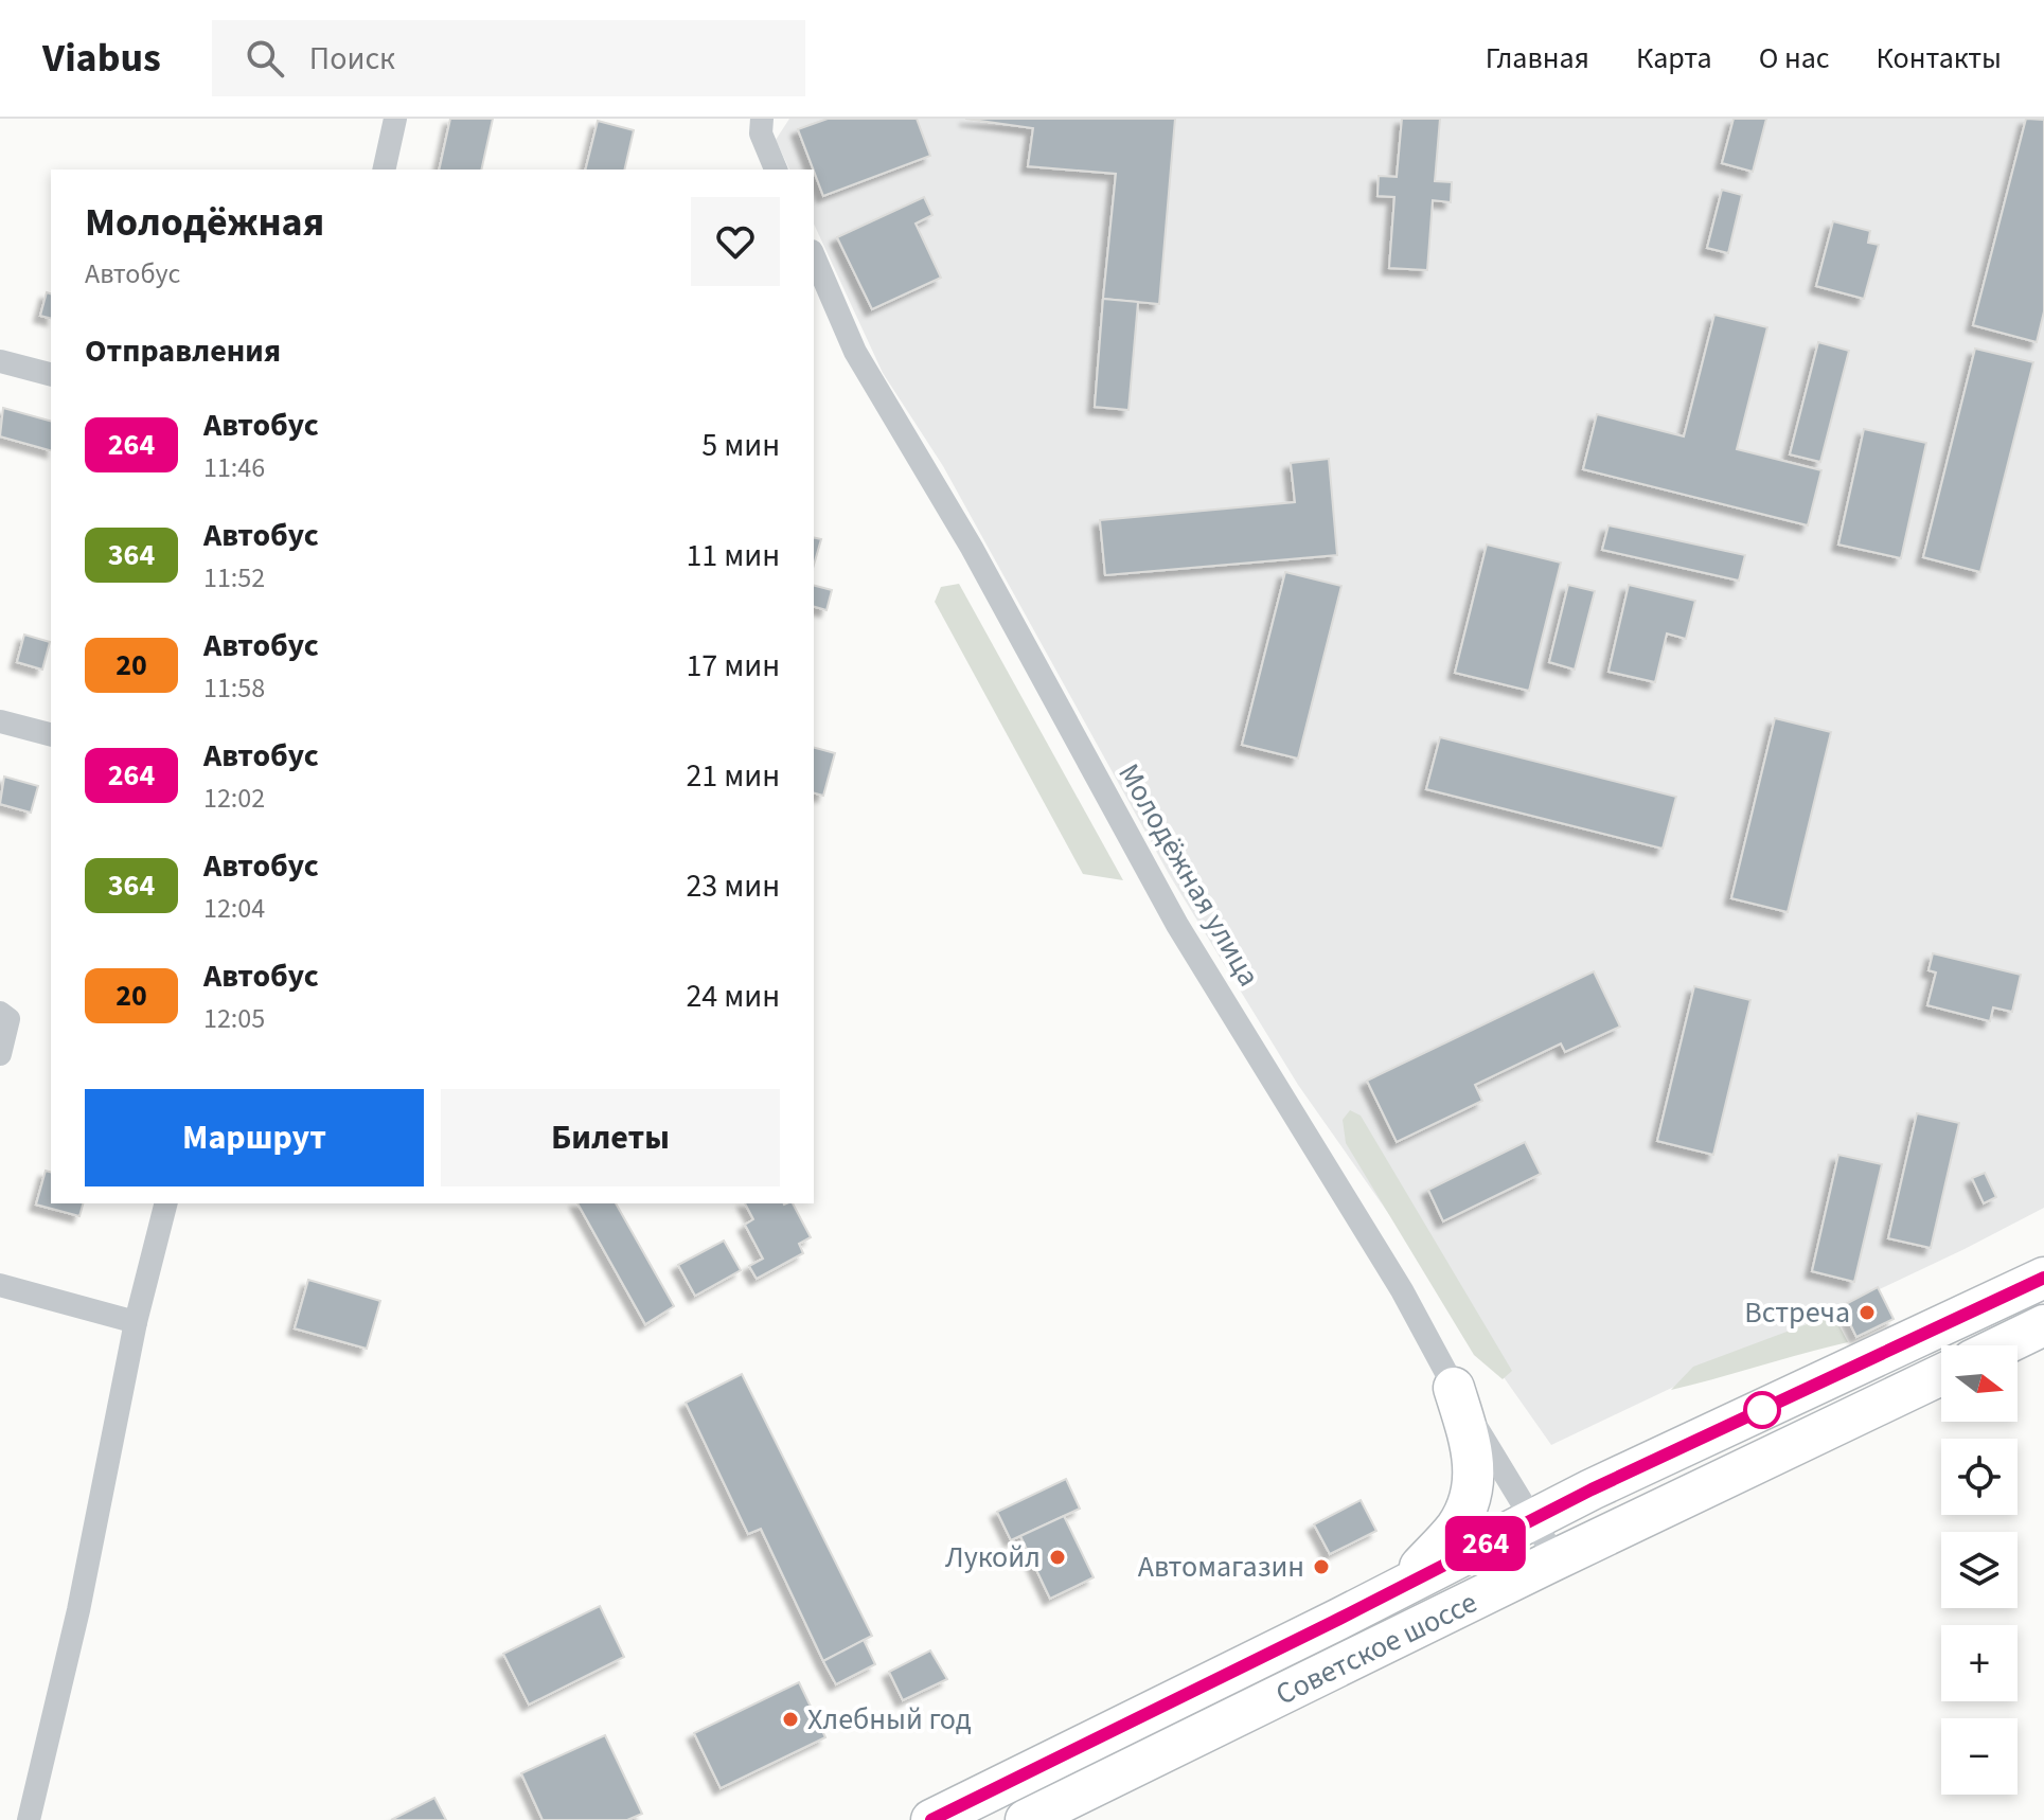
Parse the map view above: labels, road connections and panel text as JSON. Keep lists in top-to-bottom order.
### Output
{
  "streets": {
    "highway": ["Советское шоссе"],
    "street": ["Молодёжная улица"]
  },
  "crossings": [
    ["Молодёжная улица", "Советское шоссе"]
  ],
  "places": [
    "Встреча",
    "Лукойл",
    "Автомагазин",
    "Хлебный год"
  ],
  "lines": ["bus line 264"],
  "north": "right",
  "page": {
    "header": "Viabus",
    "search": "Поиск",
    "nav": [
      "Главная",
      "Карта",
      "О нас",
      "Контакты"
    ],
    "on_map": "264",
    "heading": [
      ["Молодёжная", "Автобус"],
      "Отправления"
    ],
    "list": [
      {
        "mark": "264",
        "name": "Автобус",
        "note": "11:46",
        "value": "5 мин"
      },
      {
        "mark": "364",
        "name": "Автобус",
        "note": "11:52",
        "value": "11 мин"
      },
      {
        "mark": "20",
        "name": "Автобус",
        "note": "11:58",
        "value": "17 мин"
      },
      {
        "mark": "264",
        "name": "Автобус",
        "note": "12:02",
        "value": "21 мин"
      },
      {
        "mark": "364",
        "name": "Автобус",
        "note": "12:04",
        "value": "23 мин"
      },
      {
        "mark": "20",
        "name": "Автобус",
        "note": "12:05",
        "value": "24 мин"
      }
    ],
    "buttons": ["Маршрут", "Билеты"],
    "map_buttons": ["+", "−"]
  }
}
